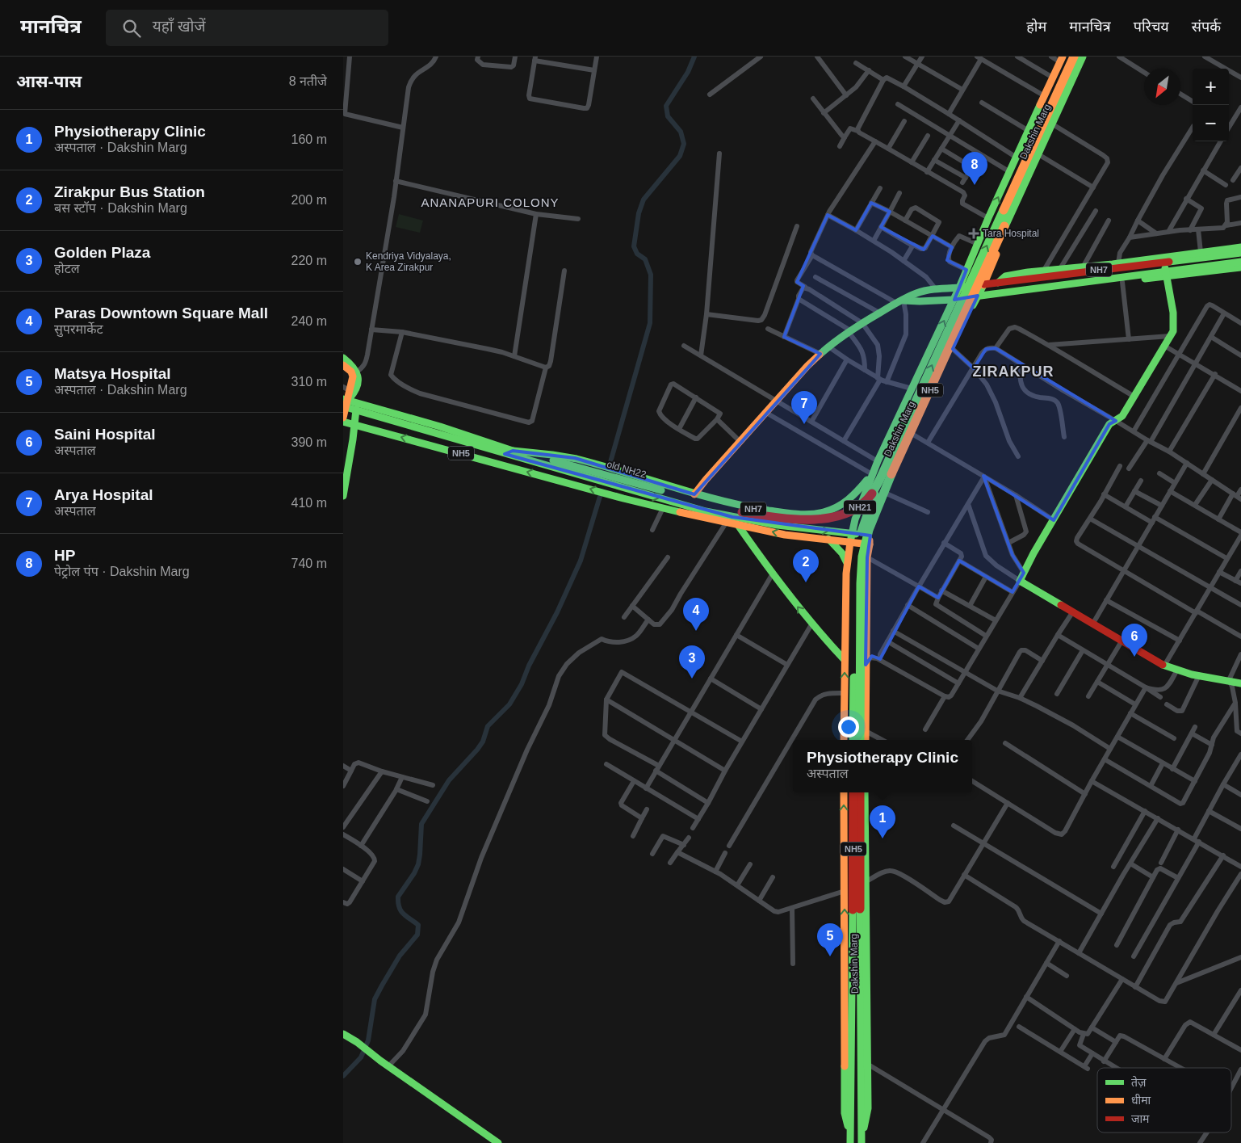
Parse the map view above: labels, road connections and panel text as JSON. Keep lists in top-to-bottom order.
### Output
{
  "streets": {
    "main road": [
      "Dakshin Marg",
      "NH7",
      "NH5",
      "old NH22",
      "NH21"
    ]
  },
  "crossings": [
    ["Dakshin Marg", "NH7"],
    ["Dakshin Marg", "NH5"],
    ["Dakshin Marg", "old NH22"],
    ["NH7", "NH5"],
    ["NH7", "old NH22"],
    ["NH5", "old NH22"]
  ],
  "districts": ["ANANAPURI COLONY", "ZIRAKPUR"],
  "places": {
    "health": ["Tara Hospital"],
    "other": ["Kendriya Vidyalaya, K Area Zirakpur"]
  },
  "legend": ["तेज़", "धीमा", "जाम"],
  "north": "bottom left",
  "page": {
    "header": "मानचित्र",
    "search": "यहाँ खोजें",
    "nav": [
      "होम",
      "मानचित्र",
      "परिचय",
      "संपर्क"
    ],
    "heading": ["आस-पास", "8 नतीजे"],
    "map_buttons": ["+", "−"],
    "list": [
      {
        "mark": "1",
        "name": "Physiotherapy Clinic",
        "note": "अस्पताल · Dakshin Marg",
        "value": "160 m"
      },
      {
        "mark": "2",
        "name": "Zirakpur Bus Station",
        "note": "बस स्टॉप · Dakshin Marg",
        "value": "200 m"
      },
      {
        "mark": "3",
        "name": "Golden Plaza",
        "note": "होटल",
        "value": "220 m"
      },
      {
        "mark": "4",
        "name": "Paras Downtown Square Mall",
        "note": "सुपरमार्केट",
        "value": "240 m"
      },
      {
        "mark": "5",
        "name": "Matsya Hospital",
        "note": "अस्पताल · Dakshin Marg",
        "value": "310 m"
      },
      {
        "mark": "6",
        "name": "Saini Hospital",
        "note": "अस्पताल",
        "value": "390 m"
      },
      {
        "mark": "7",
        "name": "Arya Hospital",
        "note": "अस्पताल",
        "value": "410 m"
      },
      {
        "mark": "8",
        "name": "HP",
        "note": "पेट्रोल पंप · Dakshin Marg",
        "value": "740 m"
      }
    ],
    "pins": [
      "8",
      "7",
      "2",
      "4",
      "6",
      "3",
      "1",
      "5"
    ],
    "popup": ["Physiotherapy Clinic", "अस्पताल"]
  }
}
